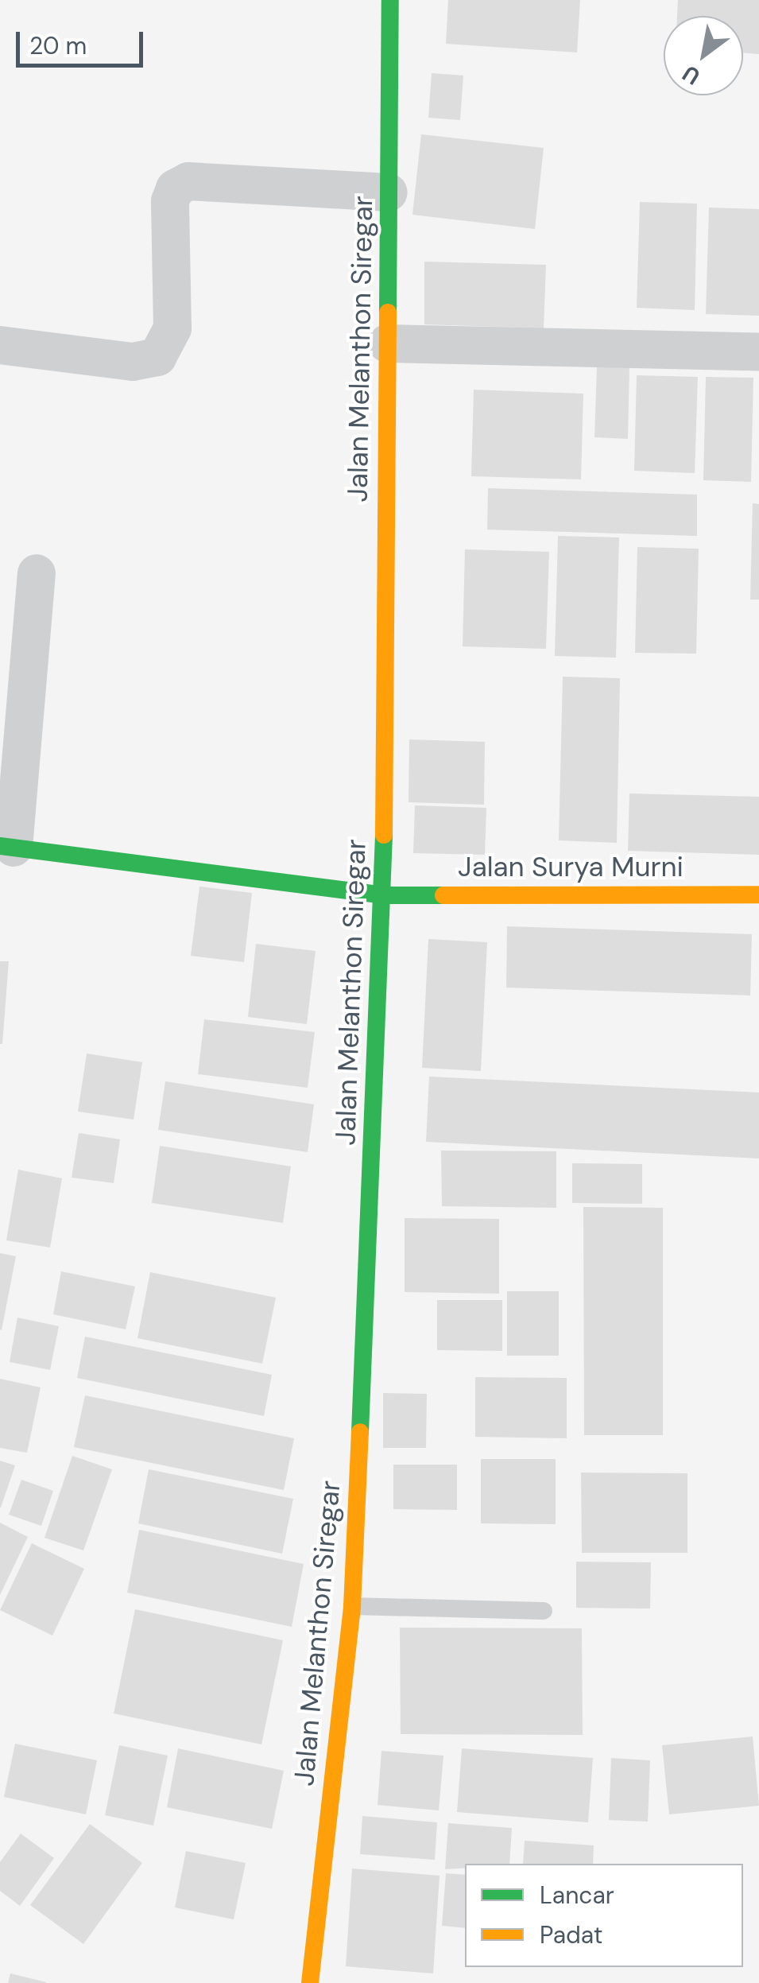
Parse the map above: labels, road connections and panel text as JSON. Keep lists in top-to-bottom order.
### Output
{
  "streets": {
    "main road": ["Jalan Melanthon Siregar", "Jalan Surya Murni"]
  },
  "crossings": [
    ["Jalan Melanthon Siregar", "Jalan Surya Murni"]
  ],
  "legend": ["Lancar", "Padat"],
  "scale_bar": "20 m",
  "north": "bottom left"
}
